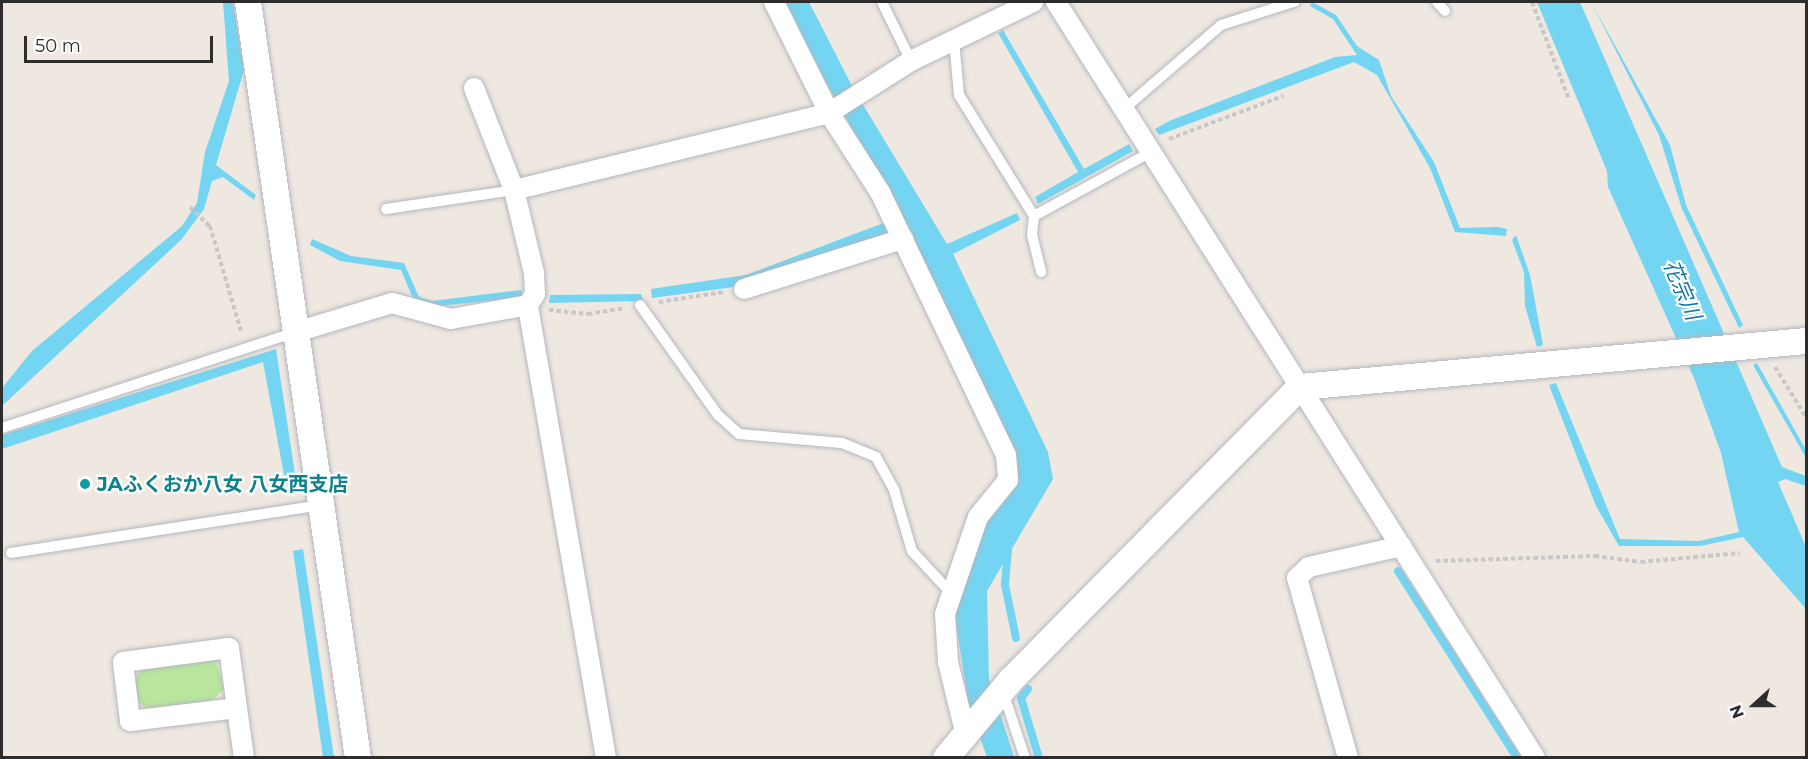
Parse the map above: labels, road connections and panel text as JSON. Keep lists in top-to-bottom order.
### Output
{
  "water": ["花宗川"],
  "places": ["JAふくおか八女 八女西支店"],
  "scale_bar": "50 m",
  "north": "left"
}
